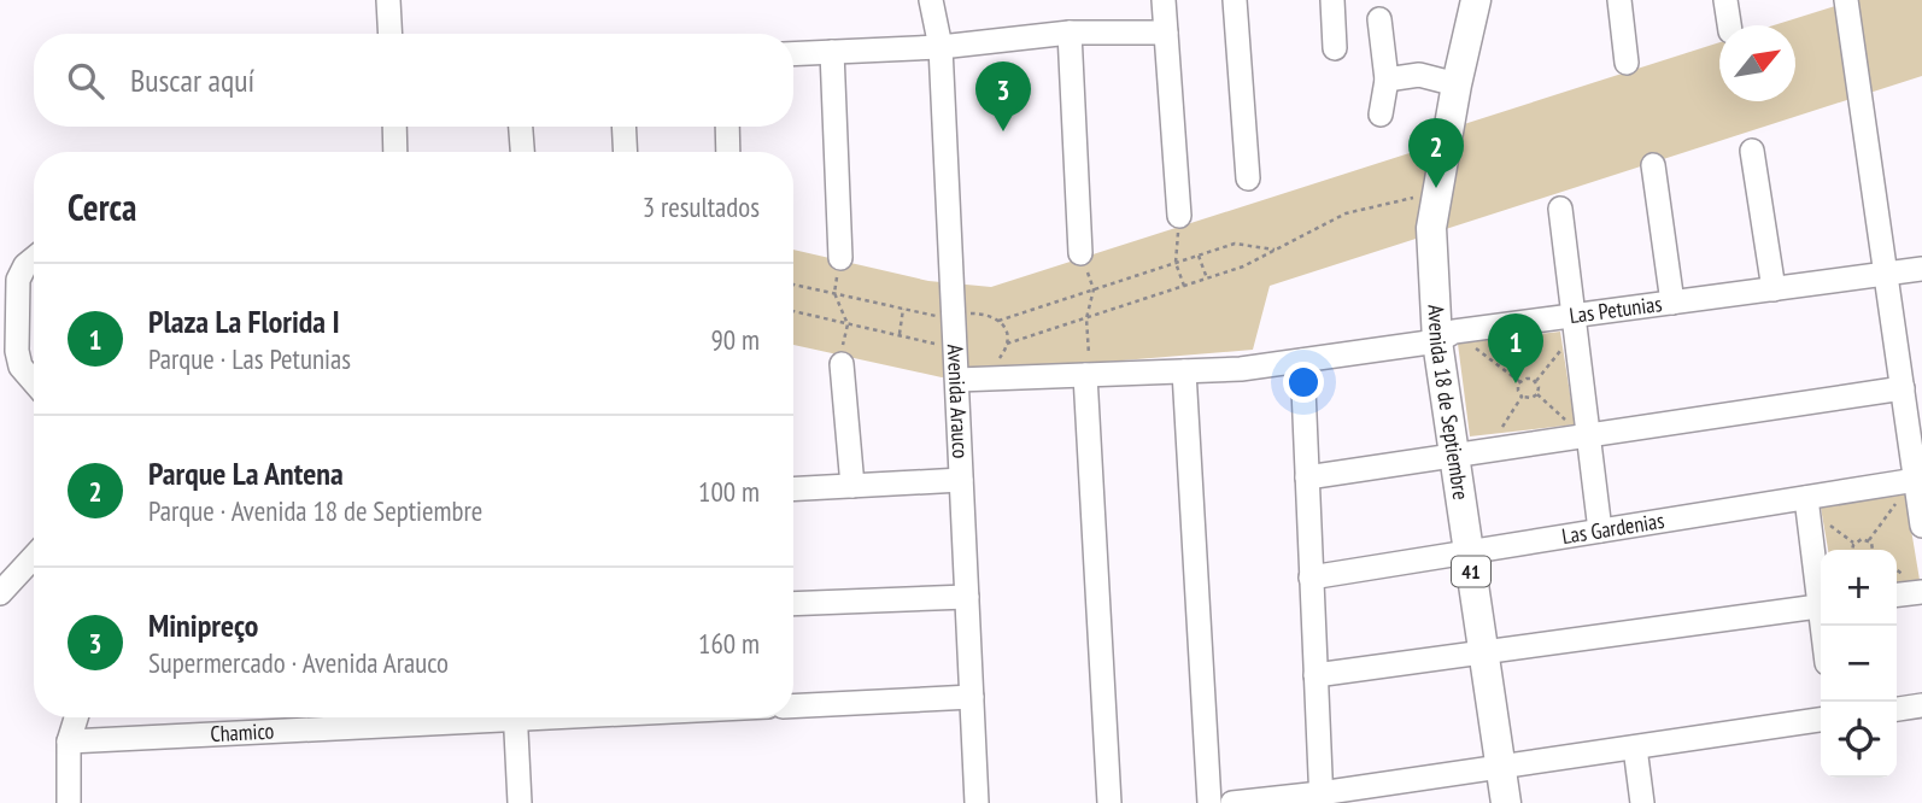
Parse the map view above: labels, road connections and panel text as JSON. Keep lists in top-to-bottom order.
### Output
{
  "streets": {
    "main road": ["Avenida 18 de Septiembre", "41"],
    "street": [
      "Las Petunias",
      "Avenida Arauco",
      "Las Gardenias",
      "Chamico"
    ]
  },
  "crossings": [
    ["Las Petunias", "Avenida 18 de Septiembre"],
    ["Las Petunias", "Avenida Arauco"],
    ["Avenida 18 de Septiembre", "Las Gardenias"]
  ],
  "north": "top right",
  "page": {
    "search": "Buscar aquí",
    "pins": ["3", "2", "1"],
    "heading": ["Cerca", "3 resultados"],
    "list": [
      {
        "mark": "1",
        "name": "Plaza La Florida I",
        "note": "Parque · Las Petunias",
        "value": "90 m"
      },
      {
        "mark": "2",
        "name": "Parque La Antena",
        "note": "Parque · Avenida 18 de Septiembre",
        "value": "100 m"
      },
      {
        "mark": "3",
        "name": "Minipreço",
        "note": "Supermercado · Avenida Arauco",
        "value": "160 m"
      }
    ],
    "map_buttons": ["+", "−"]
  }
}
